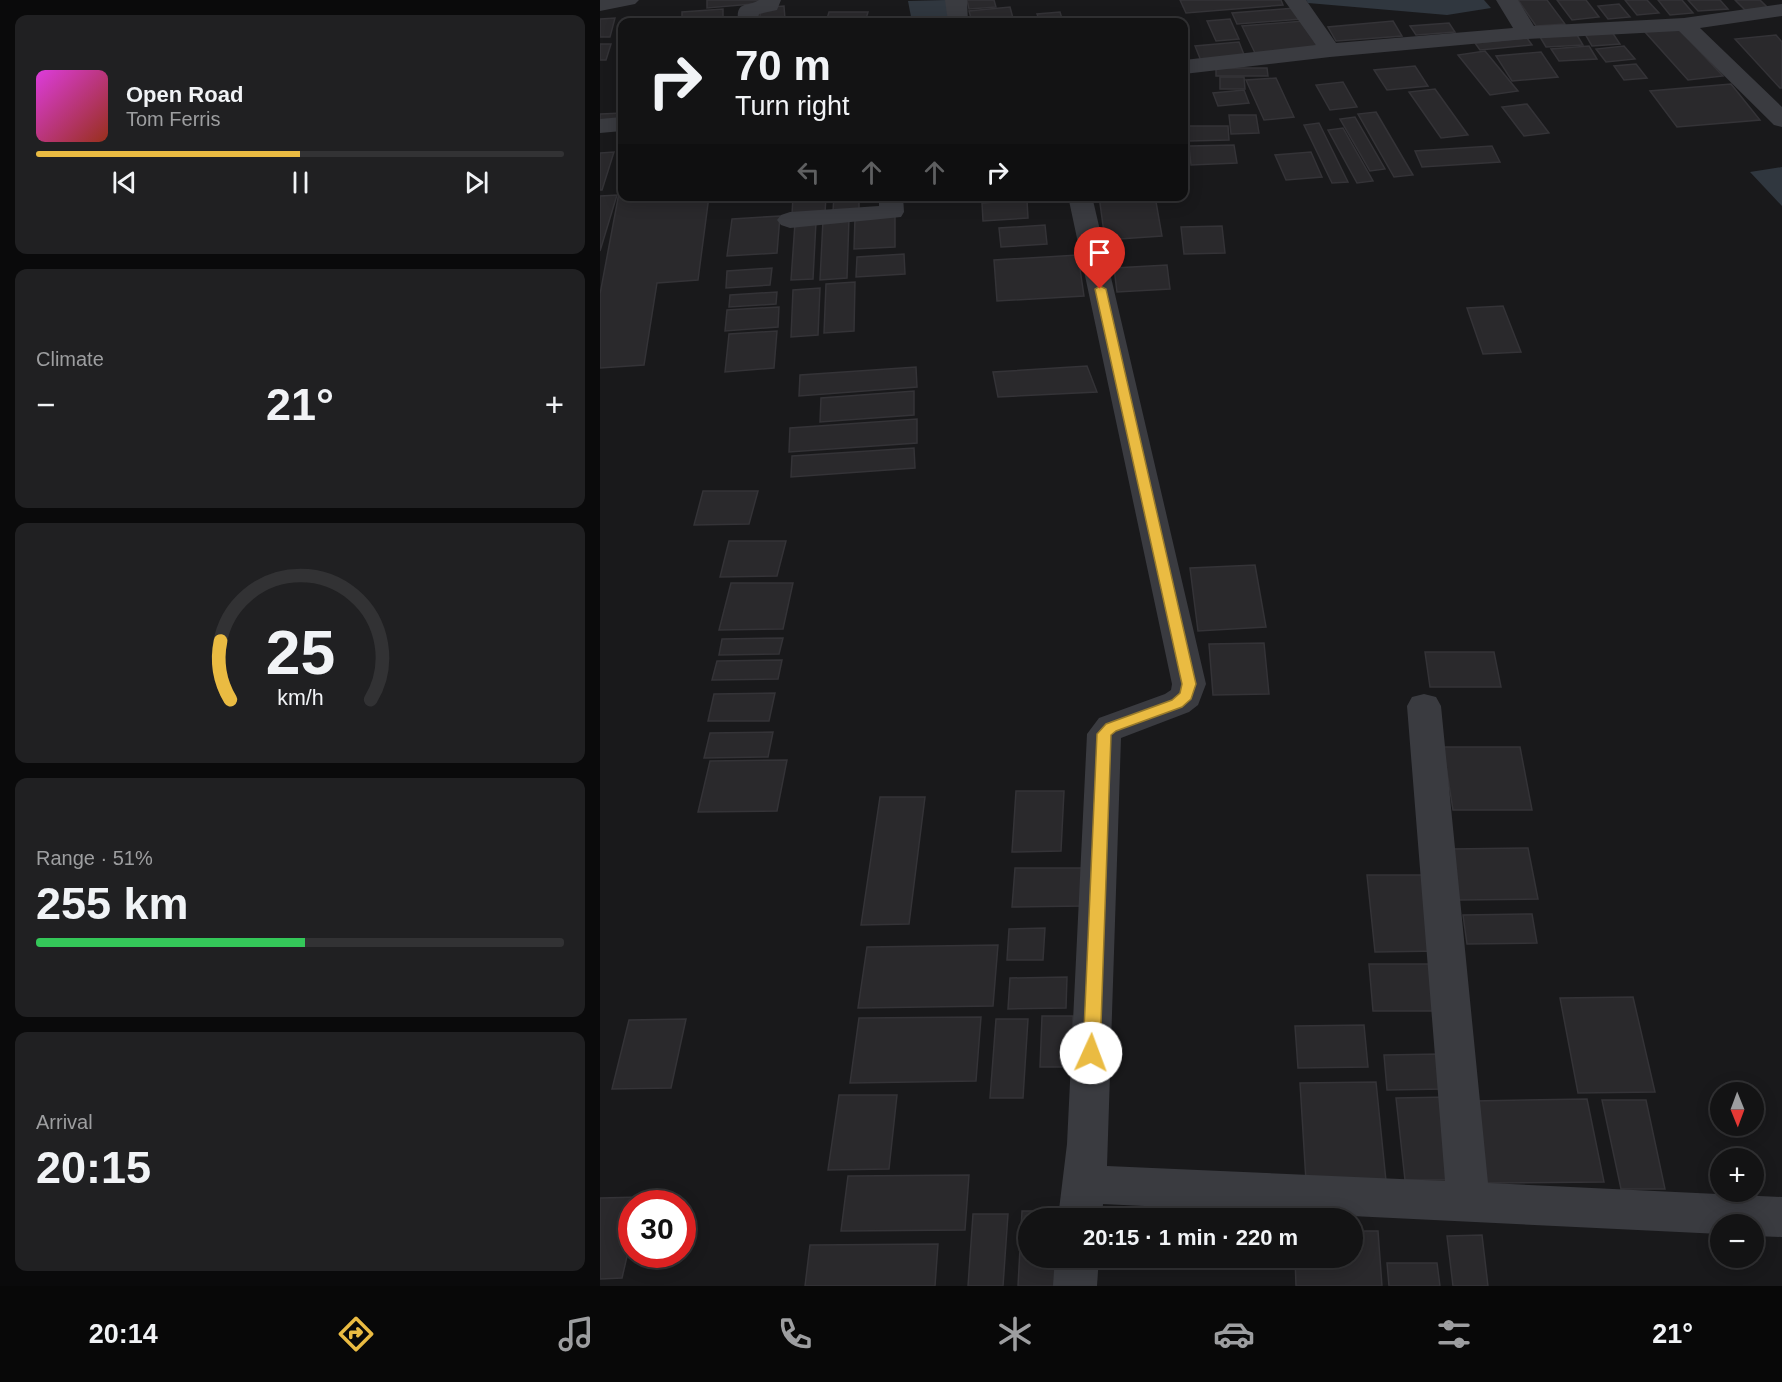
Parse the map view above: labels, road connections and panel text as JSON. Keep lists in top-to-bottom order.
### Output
{
  "north": "bottom",
  "page": {
    "turn": ["70 m", "Turn right"],
    "song": ["Open Road", "Tom Ferris"],
    "tile": [
      "Climate",
      ["Range · 51%", "255 km"],
      ["Arrival", "20:15"]
    ],
    "heat": ["−", "21°", "+"],
    "map_buttons": ["+", "−"],
    "limit": "30",
    "trip": "20:15 · 1 min · 220 m",
    "tabs": ["20:14", "21°"],
    "gauge": ["25", "km/h"]
  }
}
